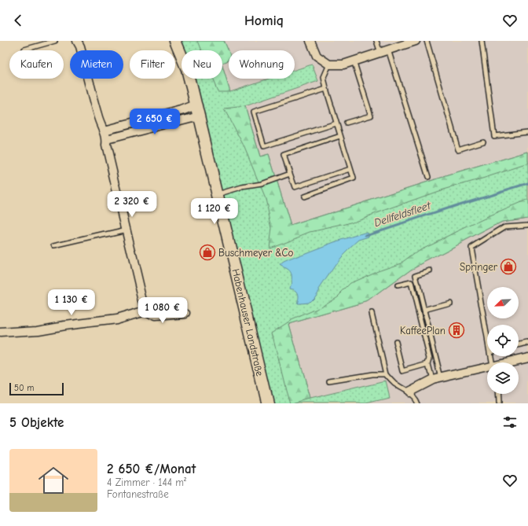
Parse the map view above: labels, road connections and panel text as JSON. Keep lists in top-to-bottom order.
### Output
{
  "streets": {
    "street": ["Habenhauser Landstraße"]
  },
  "water": ["Dellfeldsfleet"],
  "places": {
    "shop": ["Buschmeyer &Co", "Springer"],
    "building": ["KaffeePlan"]
  },
  "scale_bar": "50 m",
  "north": "bottom left",
  "page": {
    "header": "Homiq",
    "chip": [
      "Kaufen",
      "Mieten",
      "Filter",
      "Neu",
      "Wohnung"
    ],
    "price": [
      "2 650 €",
      "2 320 €",
      "1 120 €",
      "1 130 €",
      "1 080 €"
    ],
    "scale": "50 m",
    "heading": "5 Objekte",
    "list": [
      {
        "name": "2 650 €/Monat",
        "note": "4 Zimmer · 144 m² · Fontanestraße"
      }
    ]
  }
}
